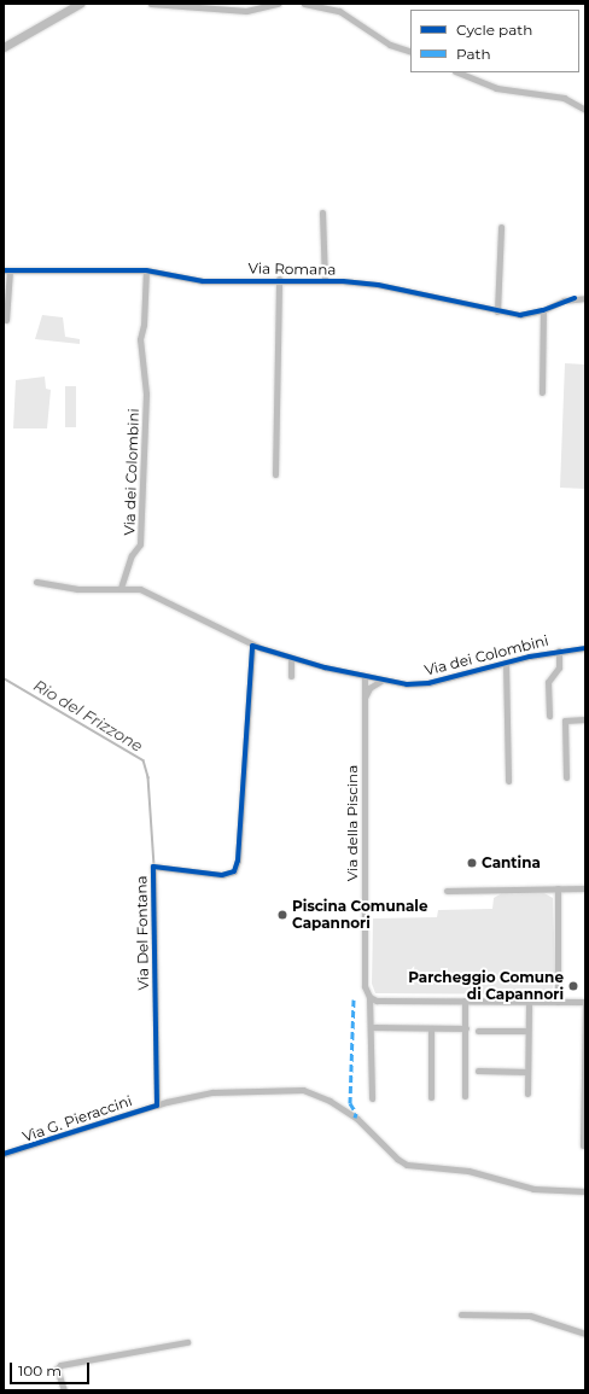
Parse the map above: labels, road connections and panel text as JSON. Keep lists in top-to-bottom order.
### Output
{
  "streets": {
    "street": [
      "Via Romana",
      "Via dei Colombini",
      "Via della Piscina",
      "Via Del Fontana",
      "Via G. Pieraccini"
    ]
  },
  "crossings": [
    ["Via Romana", "Via dei Colombini"],
    ["Via dei Colombini", "Via della Piscina"],
    ["Via dei Colombini", "Via Del Fontana"],
    ["Via Del Fontana", "Via G. Pieraccini"]
  ],
  "water": ["Rio del Frizzone"],
  "places": ["Cantina", "Piscina Comunale Capannori", "Parcheggio Comune di Capannori"],
  "legend": ["Cycle path", "Path"],
  "scale_bar": "100 m"
}
